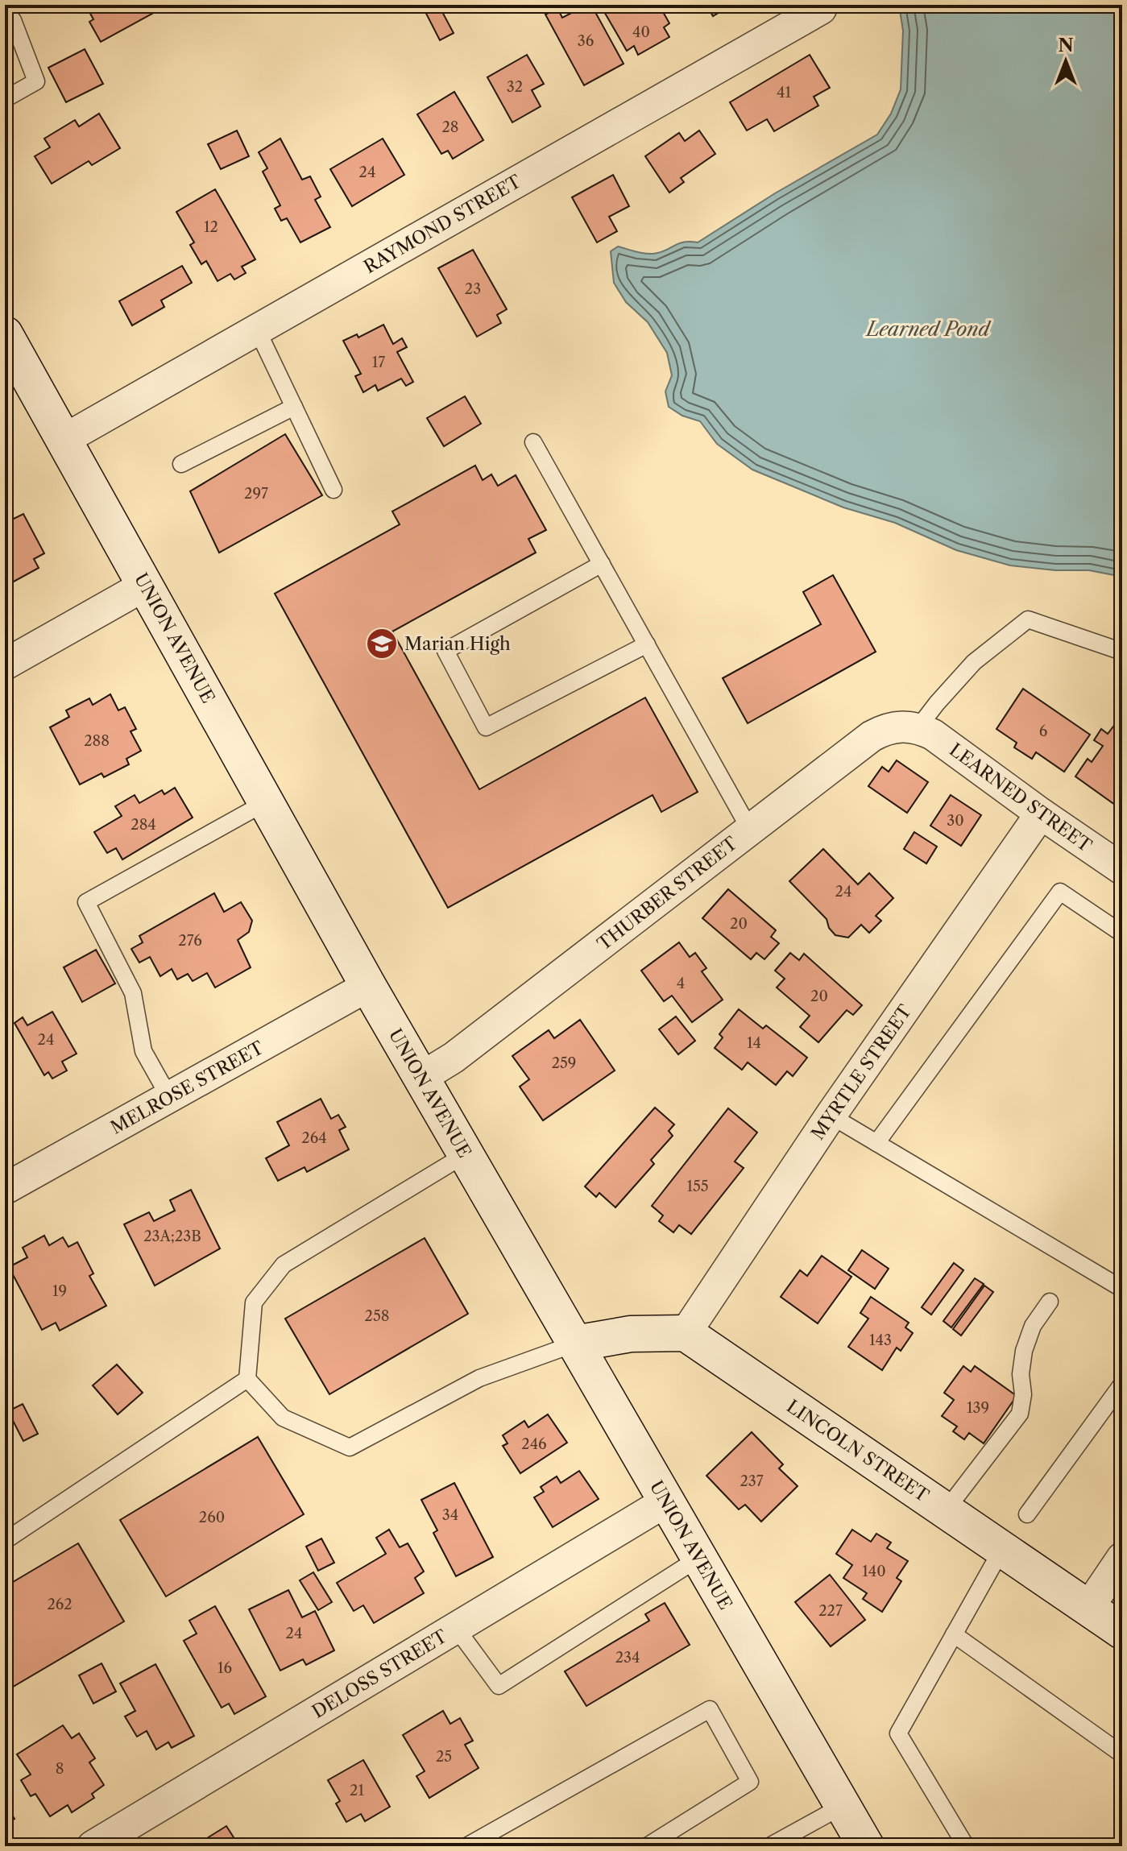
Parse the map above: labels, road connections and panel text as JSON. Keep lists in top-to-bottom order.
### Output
{
  "streets": {
    "main road": ["UNION AVENUE", "LINCOLN STREET"],
    "street": [
      "RAYMOND STREET",
      "LEARNED STREET",
      "THURBER STREET",
      "MYRTLE STREET",
      "MELROSE STREET",
      "DELOSS STREET"
    ]
  },
  "crossings": [
    ["RAYMOND STREET", "UNION AVENUE"],
    ["UNION AVENUE", "THURBER STREET"],
    ["UNION AVENUE", "MELROSE STREET"],
    ["UNION AVENUE", "DELOSS STREET"],
    ["LEARNED STREET", "THURBER STREET"],
    ["LEARNED STREET", "MYRTLE STREET"],
    ["MYRTLE STREET", "LINCOLN STREET"]
  ],
  "water": ["Learned Pond"],
  "places": {
    "school or university": ["Marian High"]
  },
  "house_numbers": [
    "40",
    "36",
    "32",
    "41",
    "28",
    "24",
    "12",
    "23",
    "17",
    "297",
    "6",
    "288",
    "30",
    "284",
    "24",
    "20",
    "276",
    "4",
    "20",
    "24",
    "14",
    "259",
    "264",
    "155",
    "23A;23B",
    "19",
    "258",
    "143",
    "139",
    "246",
    "237",
    "34",
    "260",
    "140",
    "262",
    "227",
    "24",
    "234",
    "16",
    "25",
    "8",
    "21"
  ],
  "north": "top"
}
